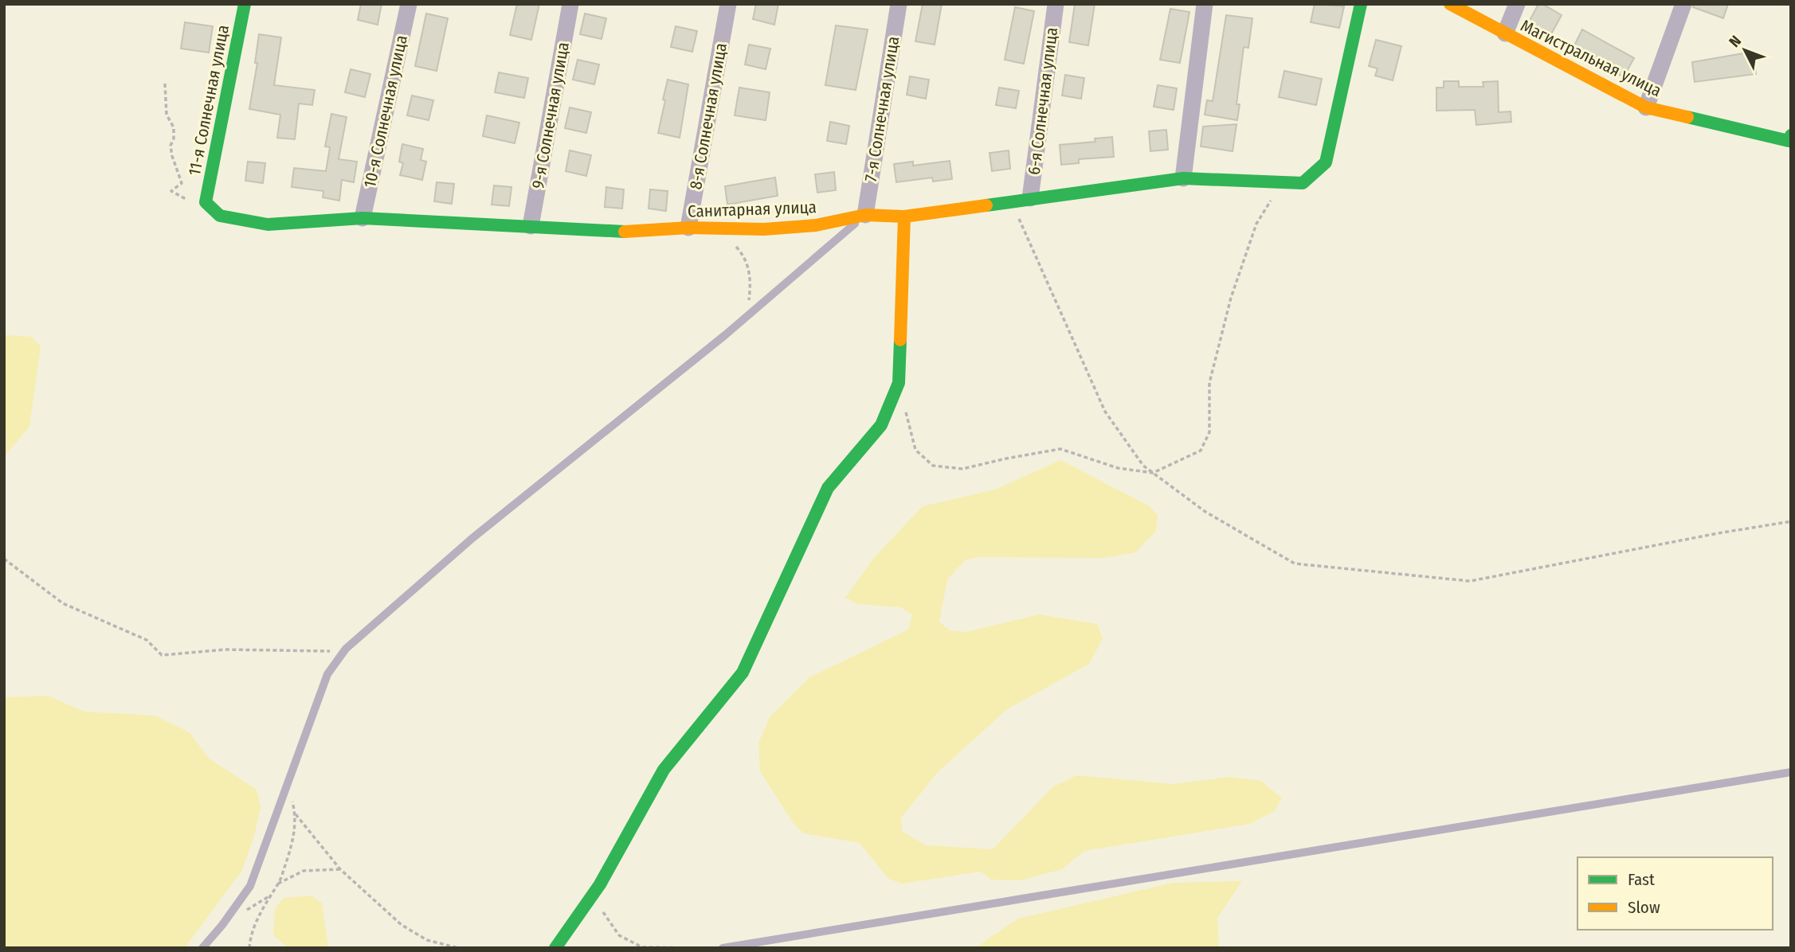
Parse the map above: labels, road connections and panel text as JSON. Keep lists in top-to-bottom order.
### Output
{
  "streets": {
    "street": [
      "Магистральная улица",
      "11-я Солнечная улица",
      "6-я Солнечная улица",
      "7-я Солнечная улица",
      "10-я Солнечная улица",
      "9-я Солнечная улица",
      "8-я Солнечная улица",
      "Санитарная улица"
    ]
  },
  "crossings": [
    ["11-я Солнечная улица", "Санитарная улица"],
    ["6-я Солнечная улица", "Санитарная улица"],
    ["7-я Солнечная улица", "Санитарная улица"],
    ["10-я Солнечная улица", "Санитарная улица"],
    ["9-я Солнечная улица", "Санитарная улица"],
    ["8-я Солнечная улица", "Санитарная улица"]
  ],
  "legend": ["Fast", "Slow"],
  "north": "top left"
}
